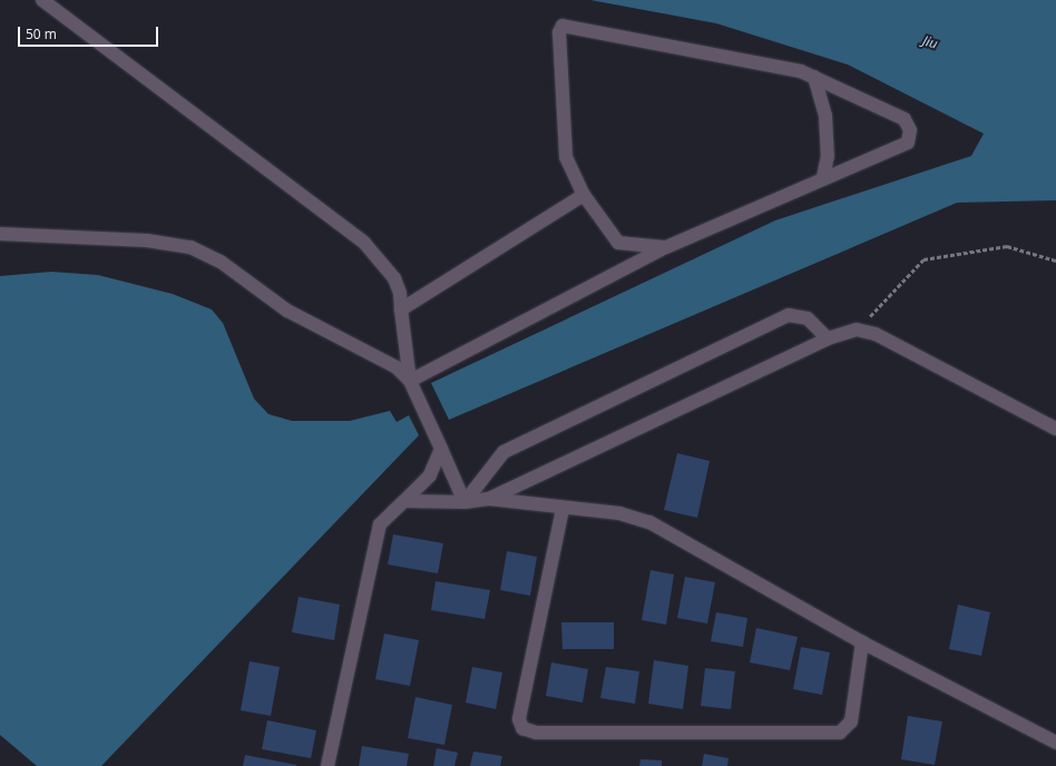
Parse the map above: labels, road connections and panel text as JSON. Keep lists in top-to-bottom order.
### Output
{
  "water": ["Jiu"],
  "scale_bar": "50 m"
}
